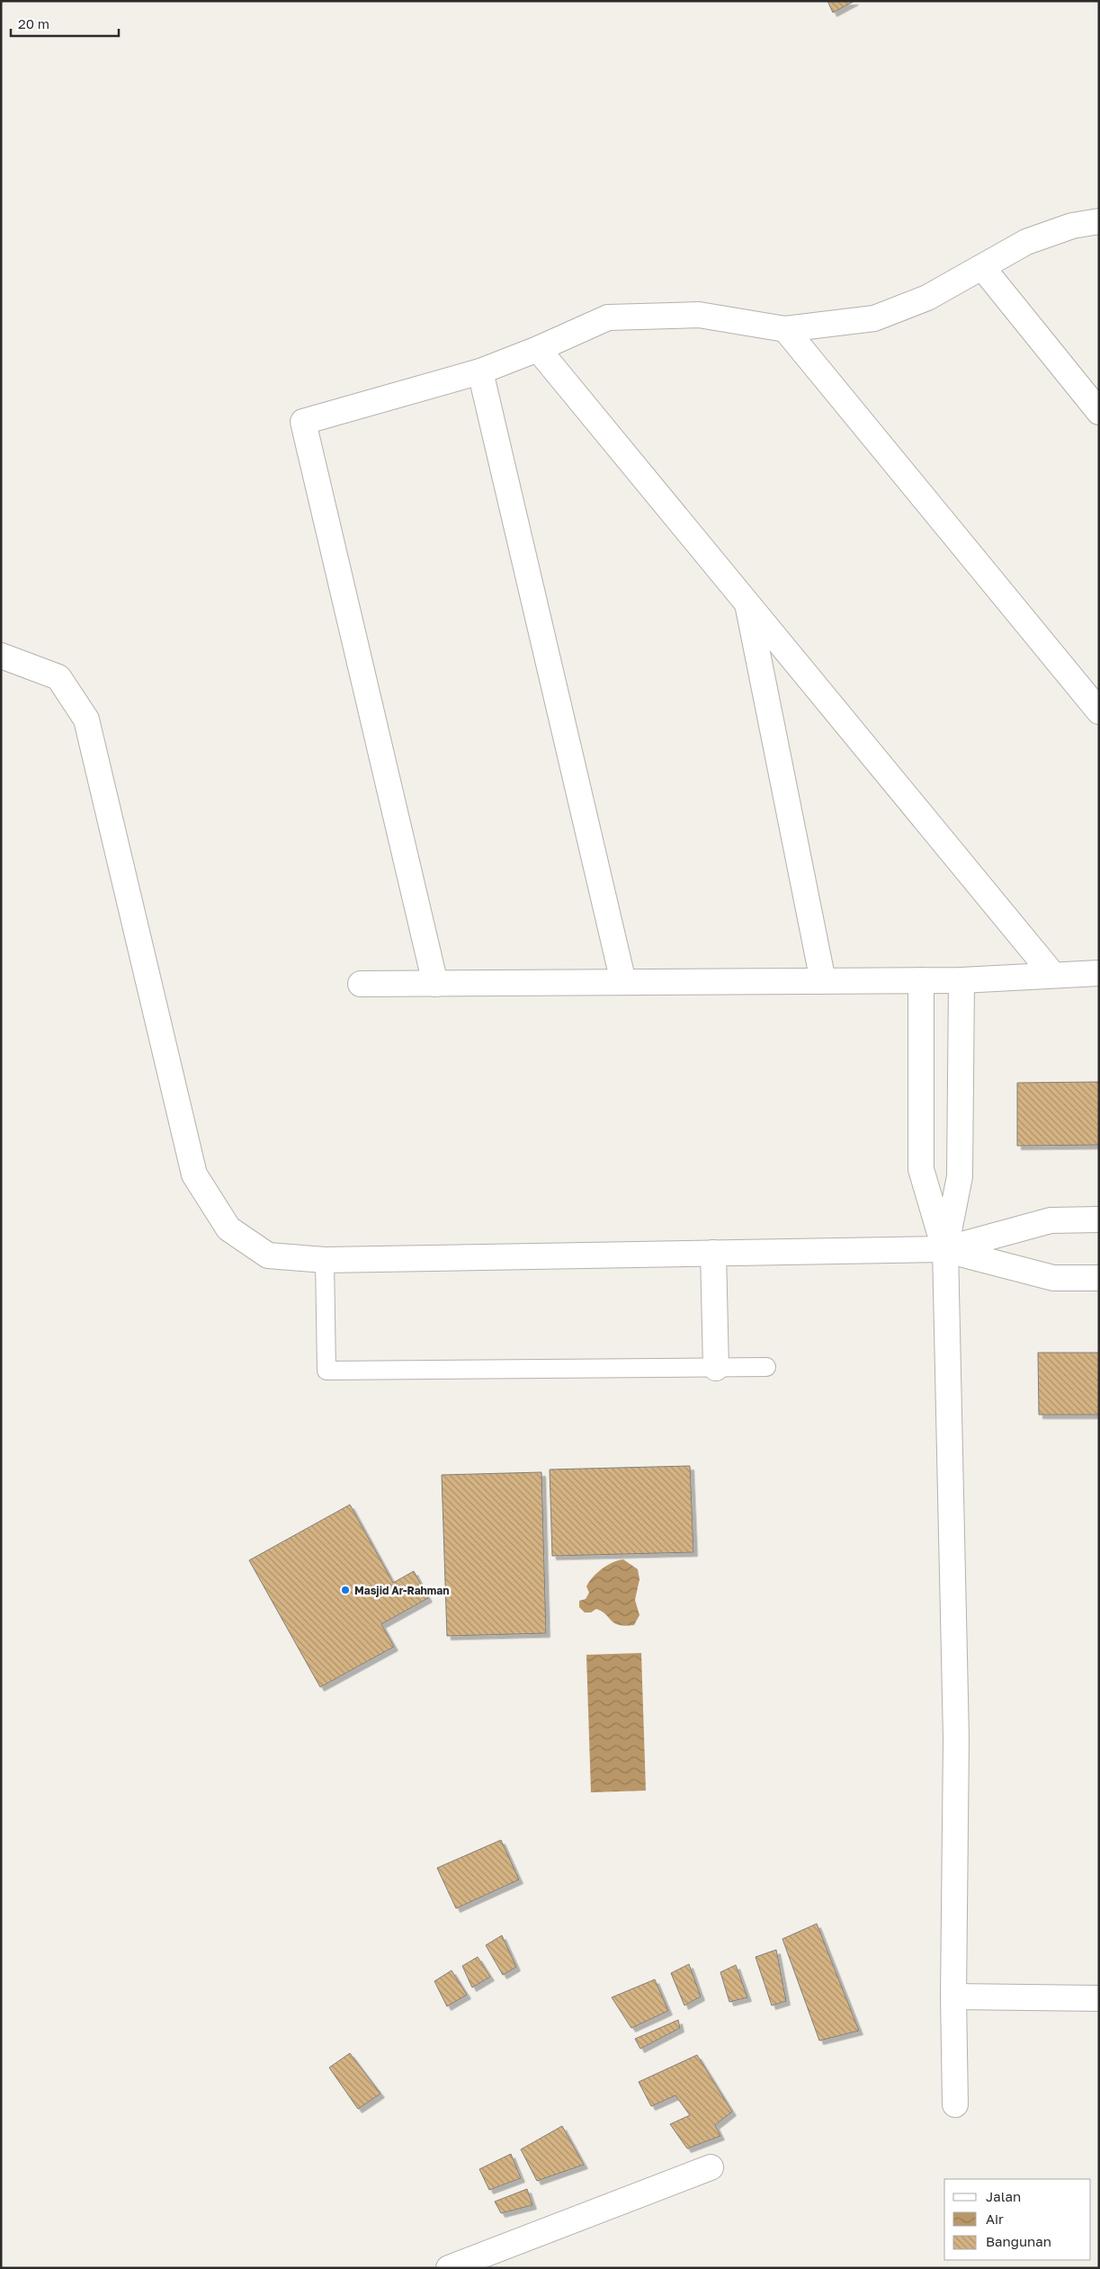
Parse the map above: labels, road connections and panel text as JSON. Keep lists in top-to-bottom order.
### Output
{
  "places": ["Masjid Ar-Rahman"],
  "legend": ["Jalan", "Air", "Bangunan"],
  "scale_bar": "20 m"
}
